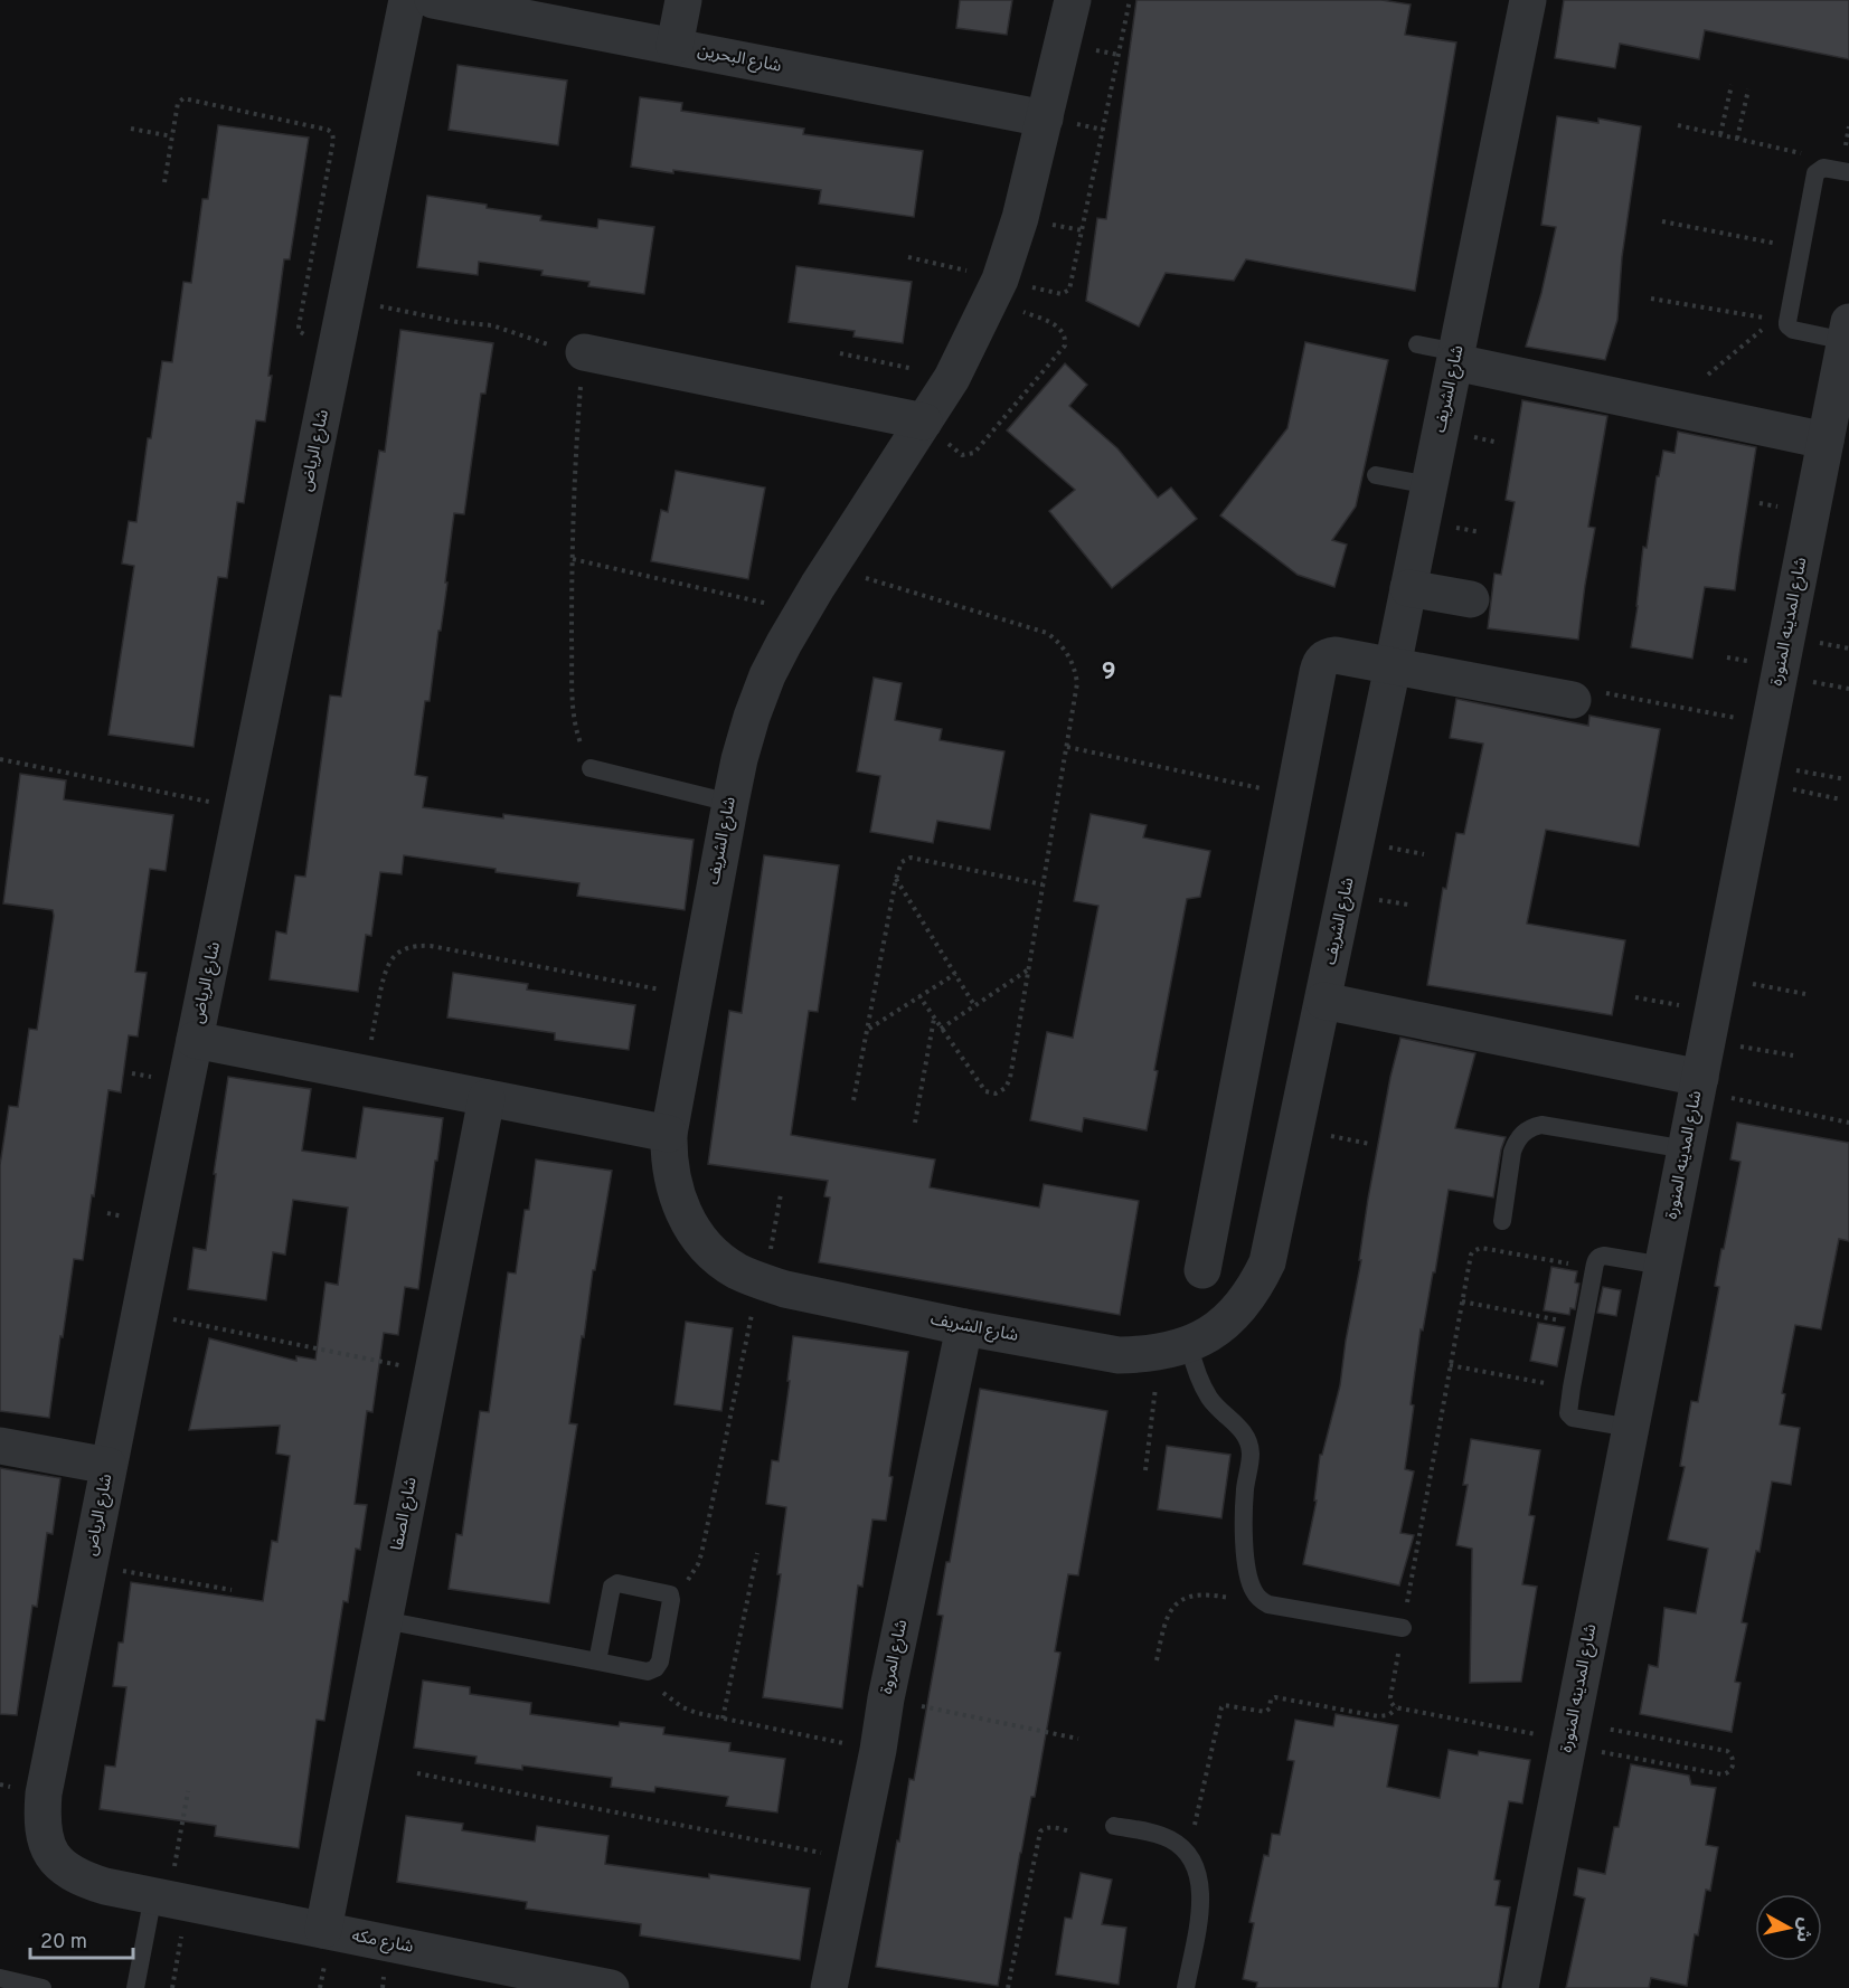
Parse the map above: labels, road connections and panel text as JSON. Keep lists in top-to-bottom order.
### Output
{
  "streets": {
    "street": [
      "شارع البحرين",
      "شارع الشريف",
      "شارع الرياض",
      "شارع المدينه المنورة",
      "شارع الصفا",
      "شارع المروة",
      "شارع مكه"
    ]
  },
  "crossings": [
    ["شارع البحرين", "شارع الشريف"],
    ["شارع الشريف", "شارع المروة"],
    ["شارع الرياض", "شارع مكه"],
    ["شارع الصفا", "شارع مكه"]
  ],
  "districts": ["9"],
  "scale_bar": "20 m",
  "north": "right"
}
